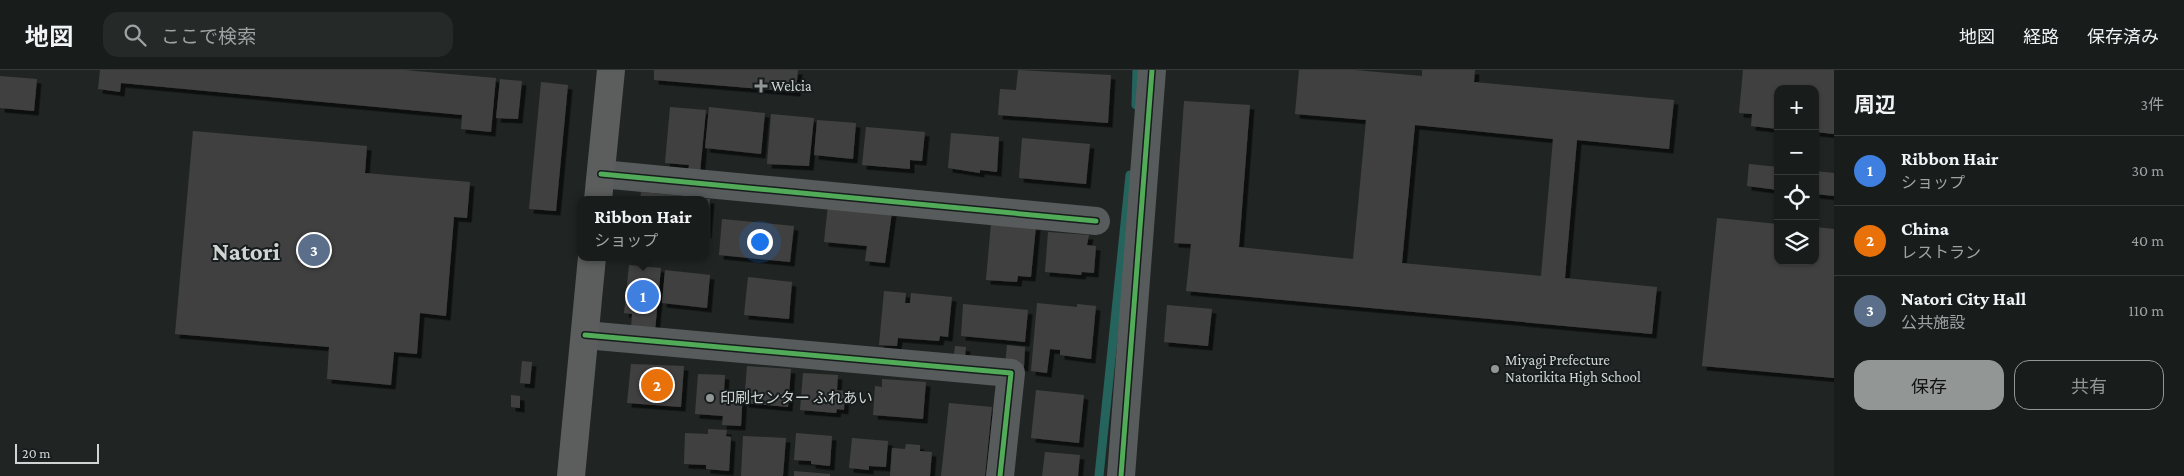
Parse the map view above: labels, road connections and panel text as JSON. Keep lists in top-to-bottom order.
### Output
{
  "districts": ["Natori"],
  "places": {
    "health": ["Welcia"],
    "other": ["Miyagi Prefecture Natorikita High School", "印刷センター ふれあい"]
  },
  "scale_bar": "20 m",
  "page": {
    "header": "地図",
    "search": "ここで検索",
    "nav": ["地図", "経路", "保存済み"],
    "heading": ["周辺", "3件"],
    "map_buttons": ["+", "−"],
    "list": [
      {
        "mark": "1",
        "name": "Ribbon Hair",
        "note": "ショップ",
        "value": "30 m"
      },
      {
        "mark": "2",
        "name": "China",
        "note": "レストラン",
        "value": "40 m"
      },
      {
        "mark": "3",
        "name": "Natori City Hall",
        "note": "公共施設",
        "value": "110 m"
      }
    ],
    "popup": ["Ribbon Hair", "ショップ"],
    "pins": ["3", "1", "2"],
    "buttons": ["保存", "共有"],
    "scale": "20 m"
  }
}
